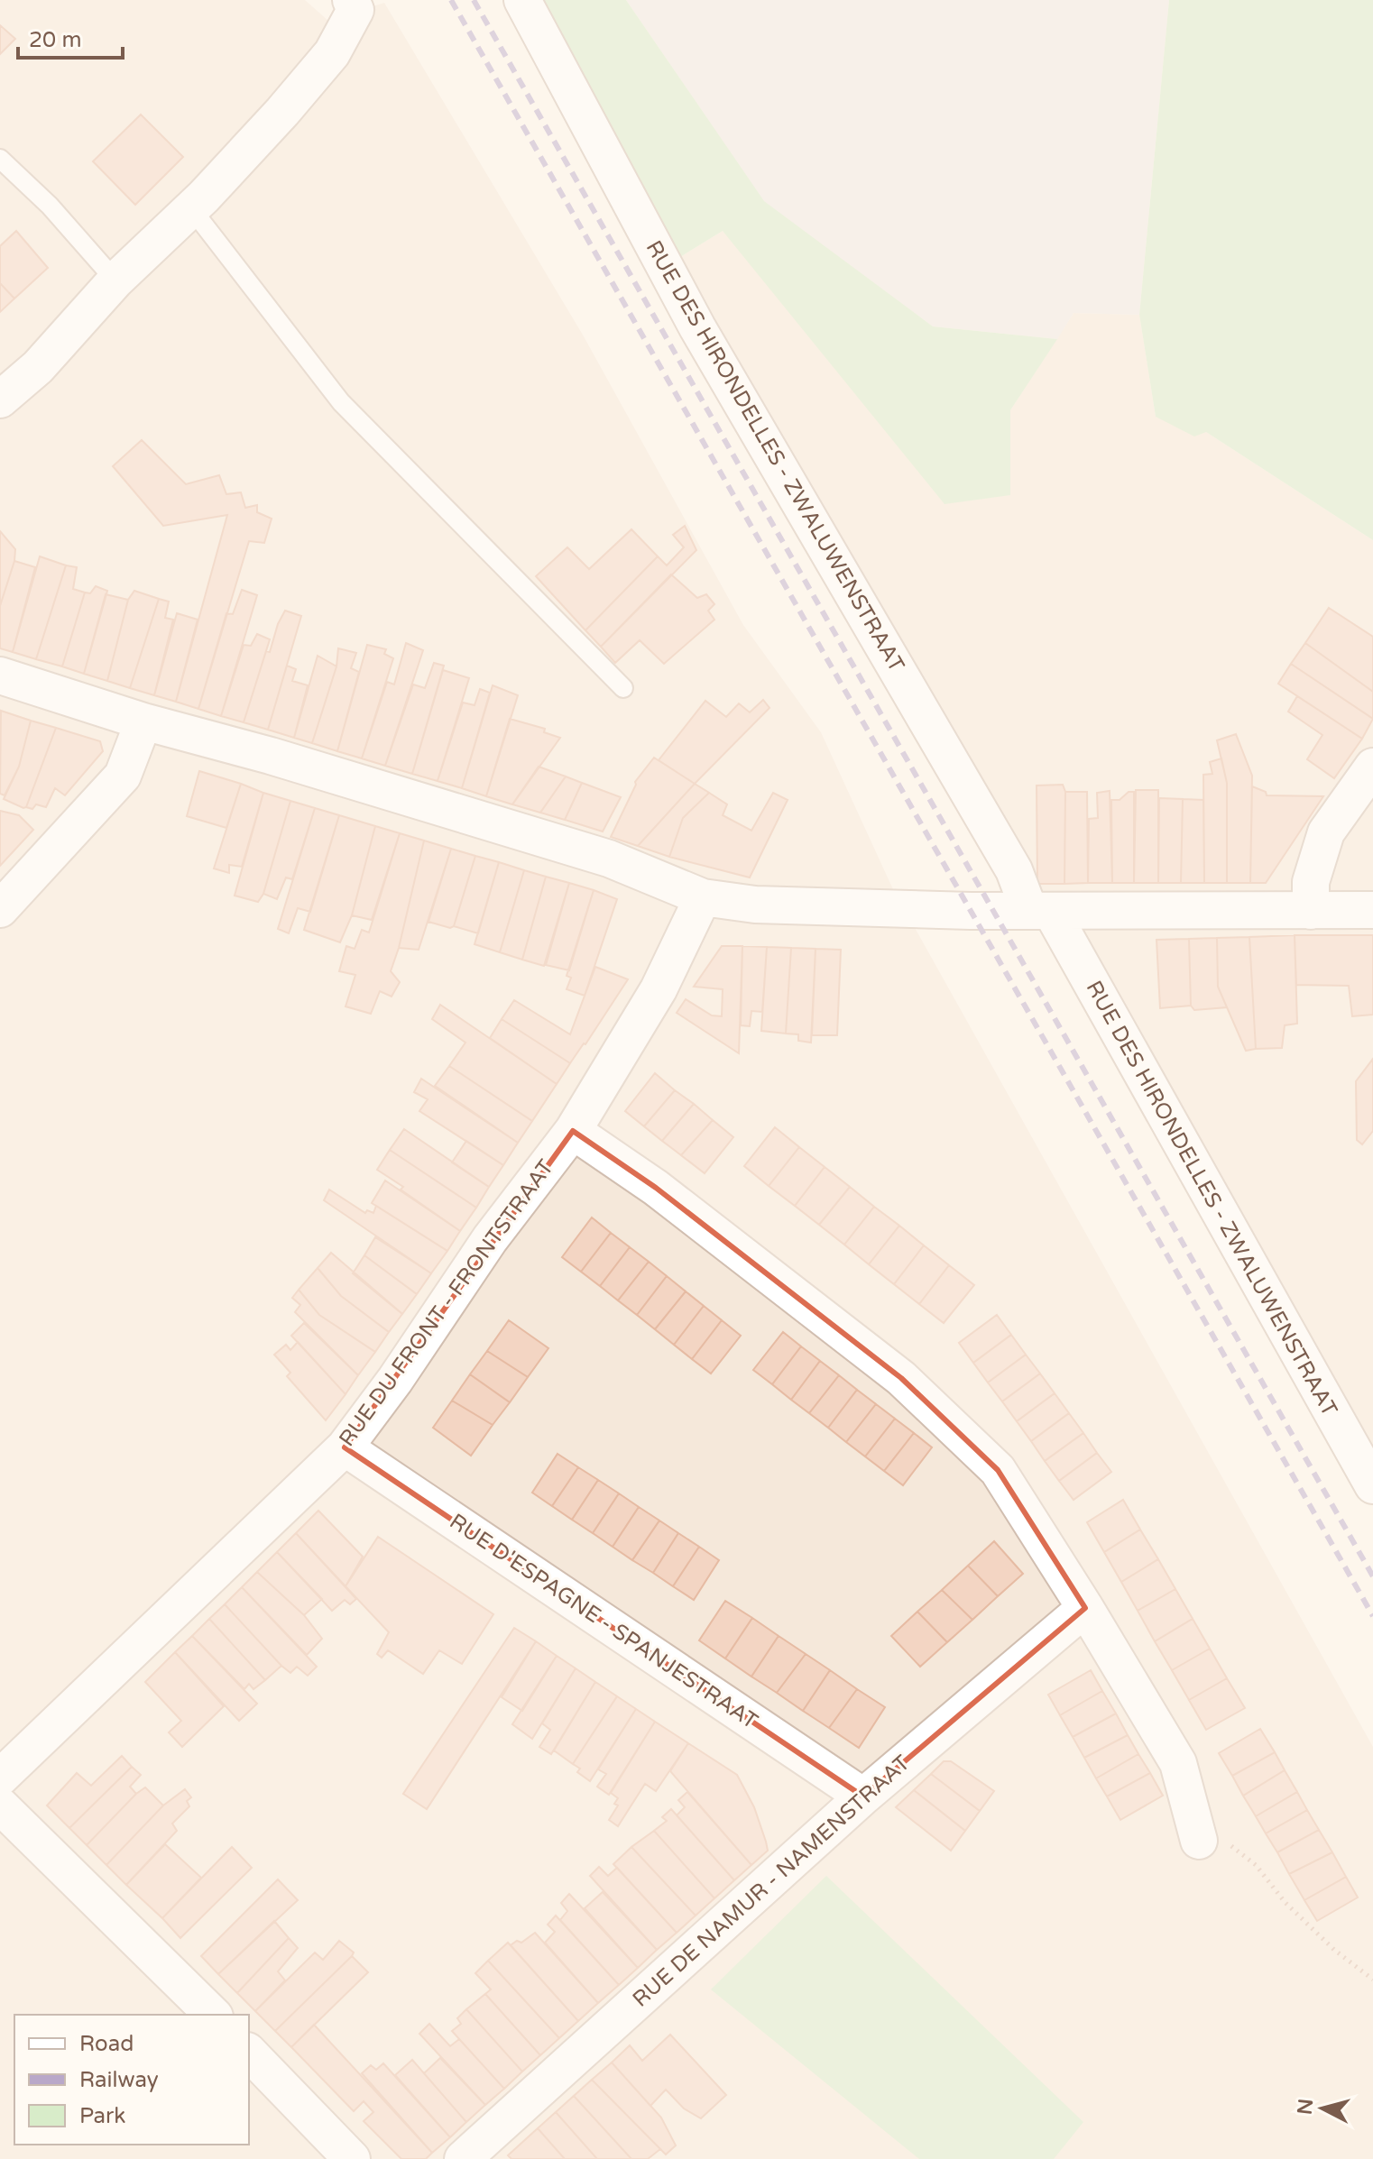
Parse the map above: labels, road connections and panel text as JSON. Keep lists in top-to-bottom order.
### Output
{
  "streets": {
    "street": [
      "RUE DES HIRONDELLES - ZWALUWENSTRAAT",
      "RUE DU FRONT - FRONTSTRAAT",
      "RUE D'ESPAGNE - SPANJESTRAAT",
      "RUE DE NAMUR - NAMENSTRAAT"
    ]
  },
  "crossings": [
    ["RUE DU FRONT - FRONTSTRAAT", "RUE D'ESPAGNE - SPANJESTRAAT"],
    ["RUE D'ESPAGNE - SPANJESTRAAT", "RUE DE NAMUR - NAMENSTRAAT"]
  ],
  "legend": ["Road", "Railway", "Park"],
  "scale_bar": "20 m",
  "north": "left"
}
